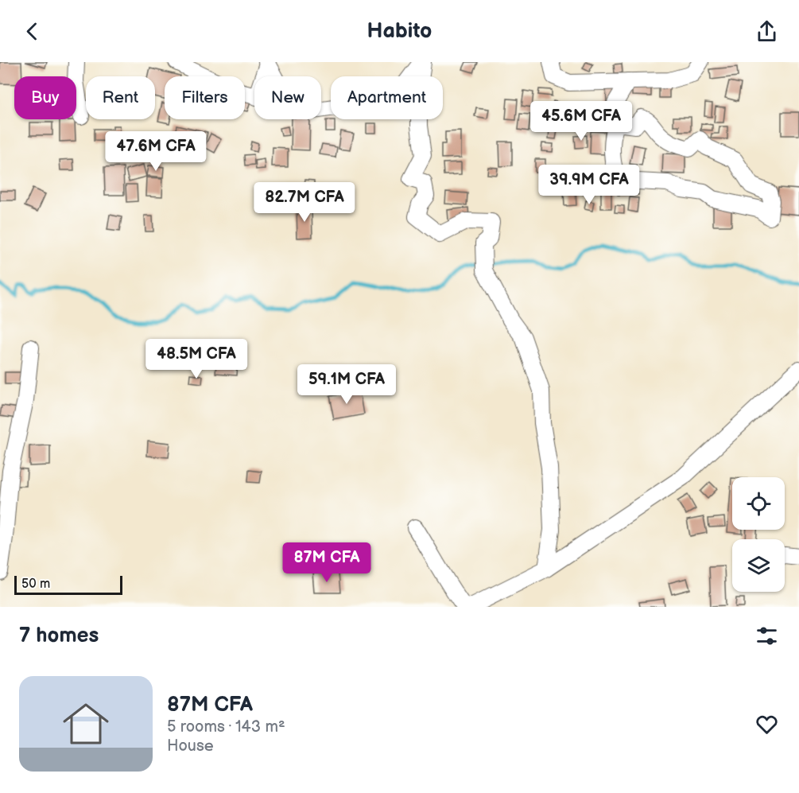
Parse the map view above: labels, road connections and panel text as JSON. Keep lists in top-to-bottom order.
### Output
{
  "scale_bar": "50 m",
  "page": {
    "header": "Habito",
    "chip": [
      "Buy",
      "Rent",
      "Filters",
      "New",
      "Apartment"
    ],
    "price": [
      "45.6M CFA",
      "47.6M CFA",
      "39.9M CFA",
      "82.7M CFA",
      "48.5M CFA",
      "59.1M CFA",
      "87M CFA"
    ],
    "scale": "50 m",
    "heading": "7 homes",
    "list": [
      {
        "name": "87M CFA",
        "note": "5 rooms · 143 m² · House"
      }
    ]
  }
}
